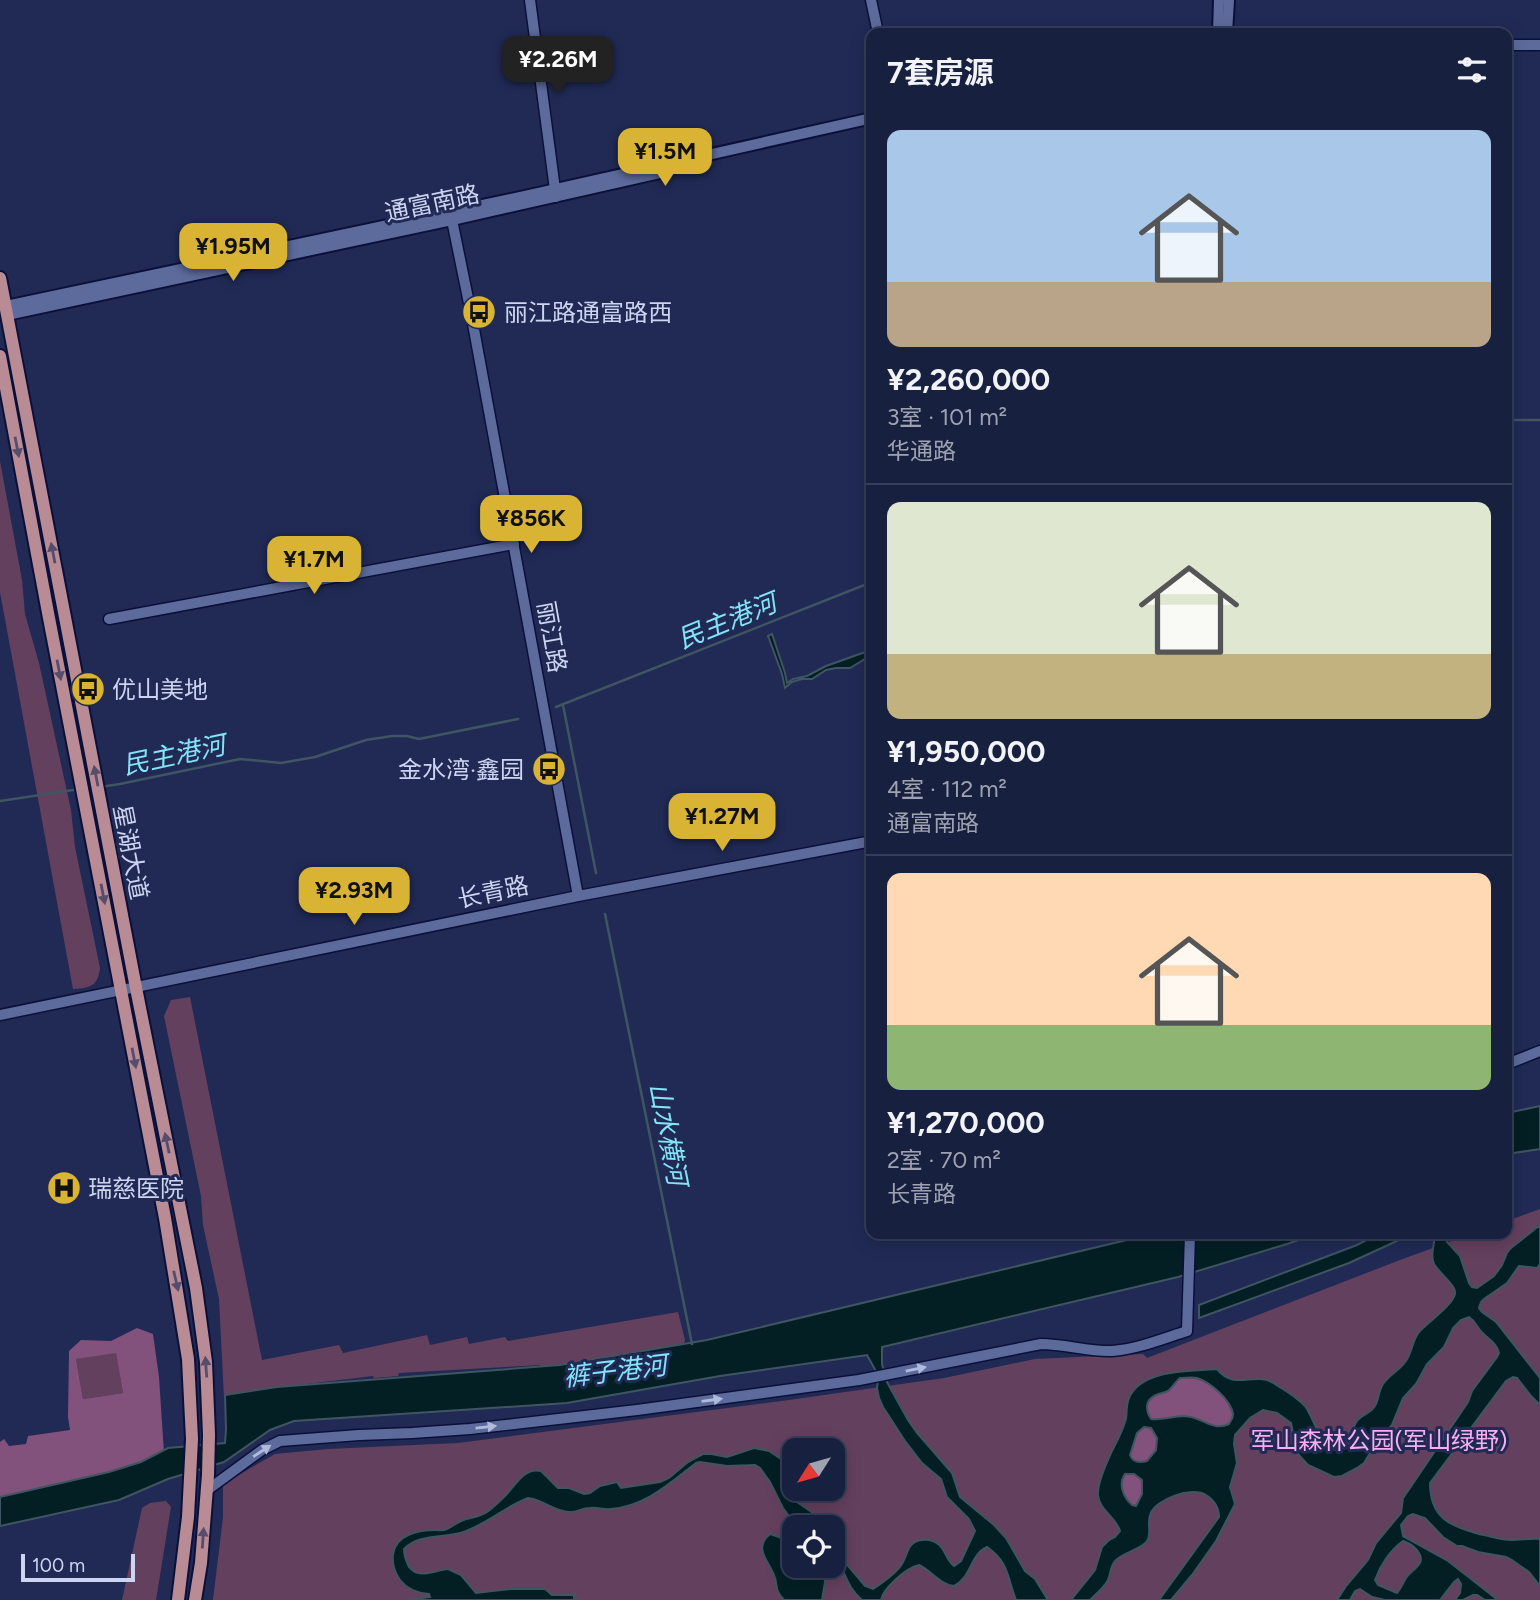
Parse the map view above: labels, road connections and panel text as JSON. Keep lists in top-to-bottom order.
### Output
{
  "streets": {
    "main road": ["通富南路", "星湖大道"],
    "street": ["丽江路", "长青路"]
  },
  "crossings": [
    ["通富南路", "丽江路"],
    ["通富南路", "星湖大道"],
    ["丽江路", "长青路"],
    ["星湖大道", "长青路"]
  ],
  "water": ["民主港河", "山水横河", "裤子港河"],
  "parks": ["军山森林公园(军山绿野)"],
  "places": {
    "bus stop": ["丽江路通富路西", "优山美地", "金水湾·鑫园"],
    "hospital": ["瑞慈医院"]
  },
  "scale_bar": "100 m",
  "north": "bottom left",
  "page": {
    "heading": "7套房源",
    "price": [
      "¥2.26M",
      "¥1.5M",
      "¥1.95M",
      "¥856K",
      "¥1.7M",
      "¥1.27M",
      "¥2.93M"
    ],
    "list": [
      {
        "name": "¥2,260,000",
        "note": "3室 · 101 m² · 华通路"
      },
      {
        "name": "¥1,950,000",
        "note": "4室 · 112 m² · 通富南路"
      },
      {
        "name": "¥1,270,000",
        "note": "2室 · 70 m² · 长青路"
      }
    ],
    "scale": "100 m"
  }
}
